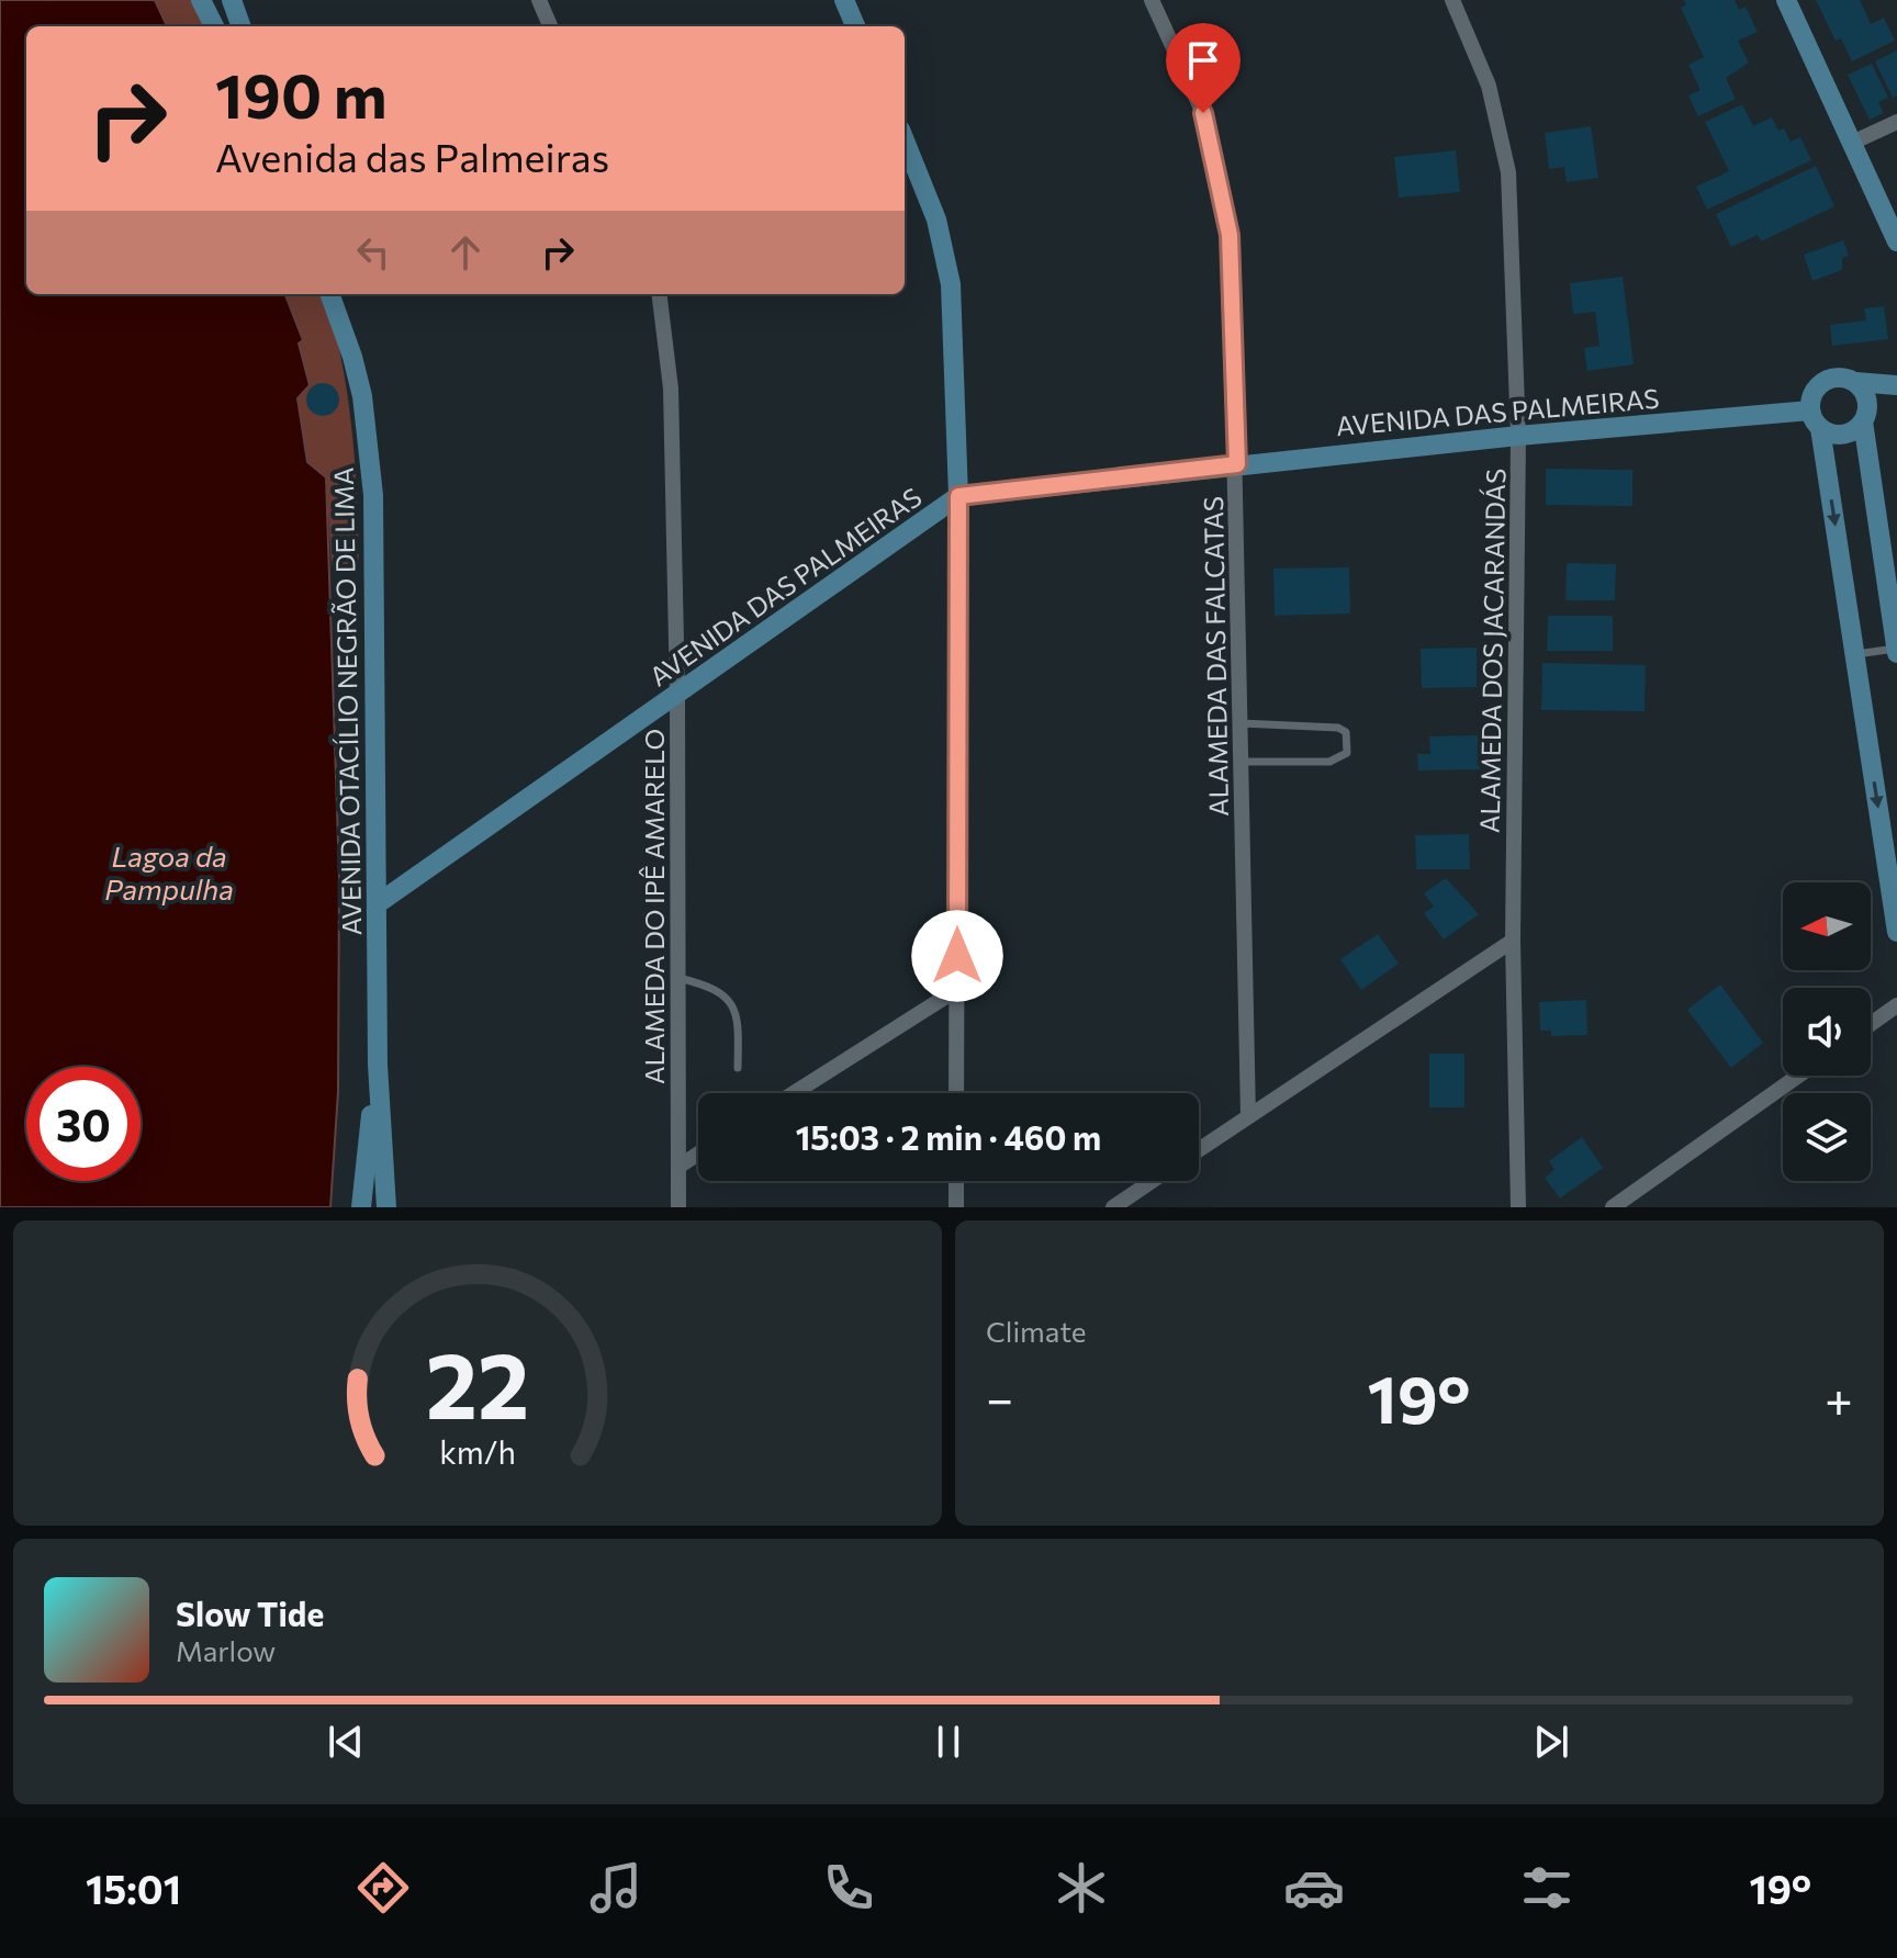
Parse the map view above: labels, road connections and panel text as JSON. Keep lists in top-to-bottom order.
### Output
{
  "streets": {
    "street": [
      "AVENIDA DAS PALMEIRAS",
      "ALAMEDA DOS JACARANDÁS",
      "ALAMEDA DAS FALCATAS",
      "AVENIDA OTACÍLIO NEGRÃO DE LIMA",
      "ALAMEDA DO IPÊ AMARELO"
    ]
  },
  "crossings": [
    ["AVENIDA DAS PALMEIRAS", "ALAMEDA DOS JACARANDÁS"],
    ["AVENIDA DAS PALMEIRAS", "ALAMEDA DAS FALCATAS"],
    ["AVENIDA DAS PALMEIRAS", "AVENIDA OTACÍLIO NEGRÃO DE LIMA"],
    ["AVENIDA DAS PALMEIRAS", "ALAMEDA DO IPÊ AMARELO"]
  ],
  "water": ["Lagoa da Pampulha"],
  "north": "left",
  "page": {
    "turn": ["190 m", "Avenida das Palmeiras"],
    "limit": "30",
    "trip": "15:03 · 2 min · 460 m",
    "tile": "Climate",
    "heat": ["−", "19°", "+"],
    "song": ["Slow Tide", "Marlow"],
    "tabs": ["15:01", "19°"],
    "gauge": ["22", "km/h"]
  }
}
